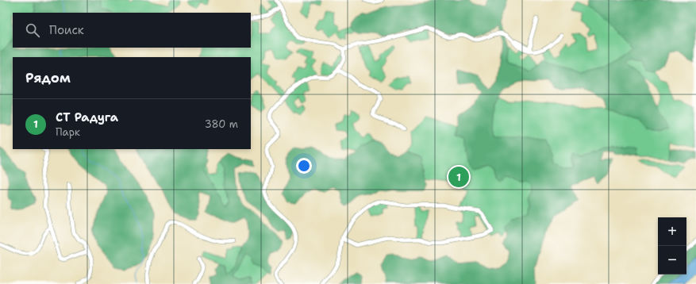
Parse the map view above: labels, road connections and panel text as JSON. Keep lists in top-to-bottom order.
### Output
{
  "page": {
    "search": "Поиск",
    "heading": "Рядом",
    "list": [
      {
        "mark": "1",
        "name": "СТ Радуга",
        "note": "Парк",
        "value": "380 m"
      }
    ],
    "pins": "1",
    "map_buttons": ["+", "−"]
  }
}
